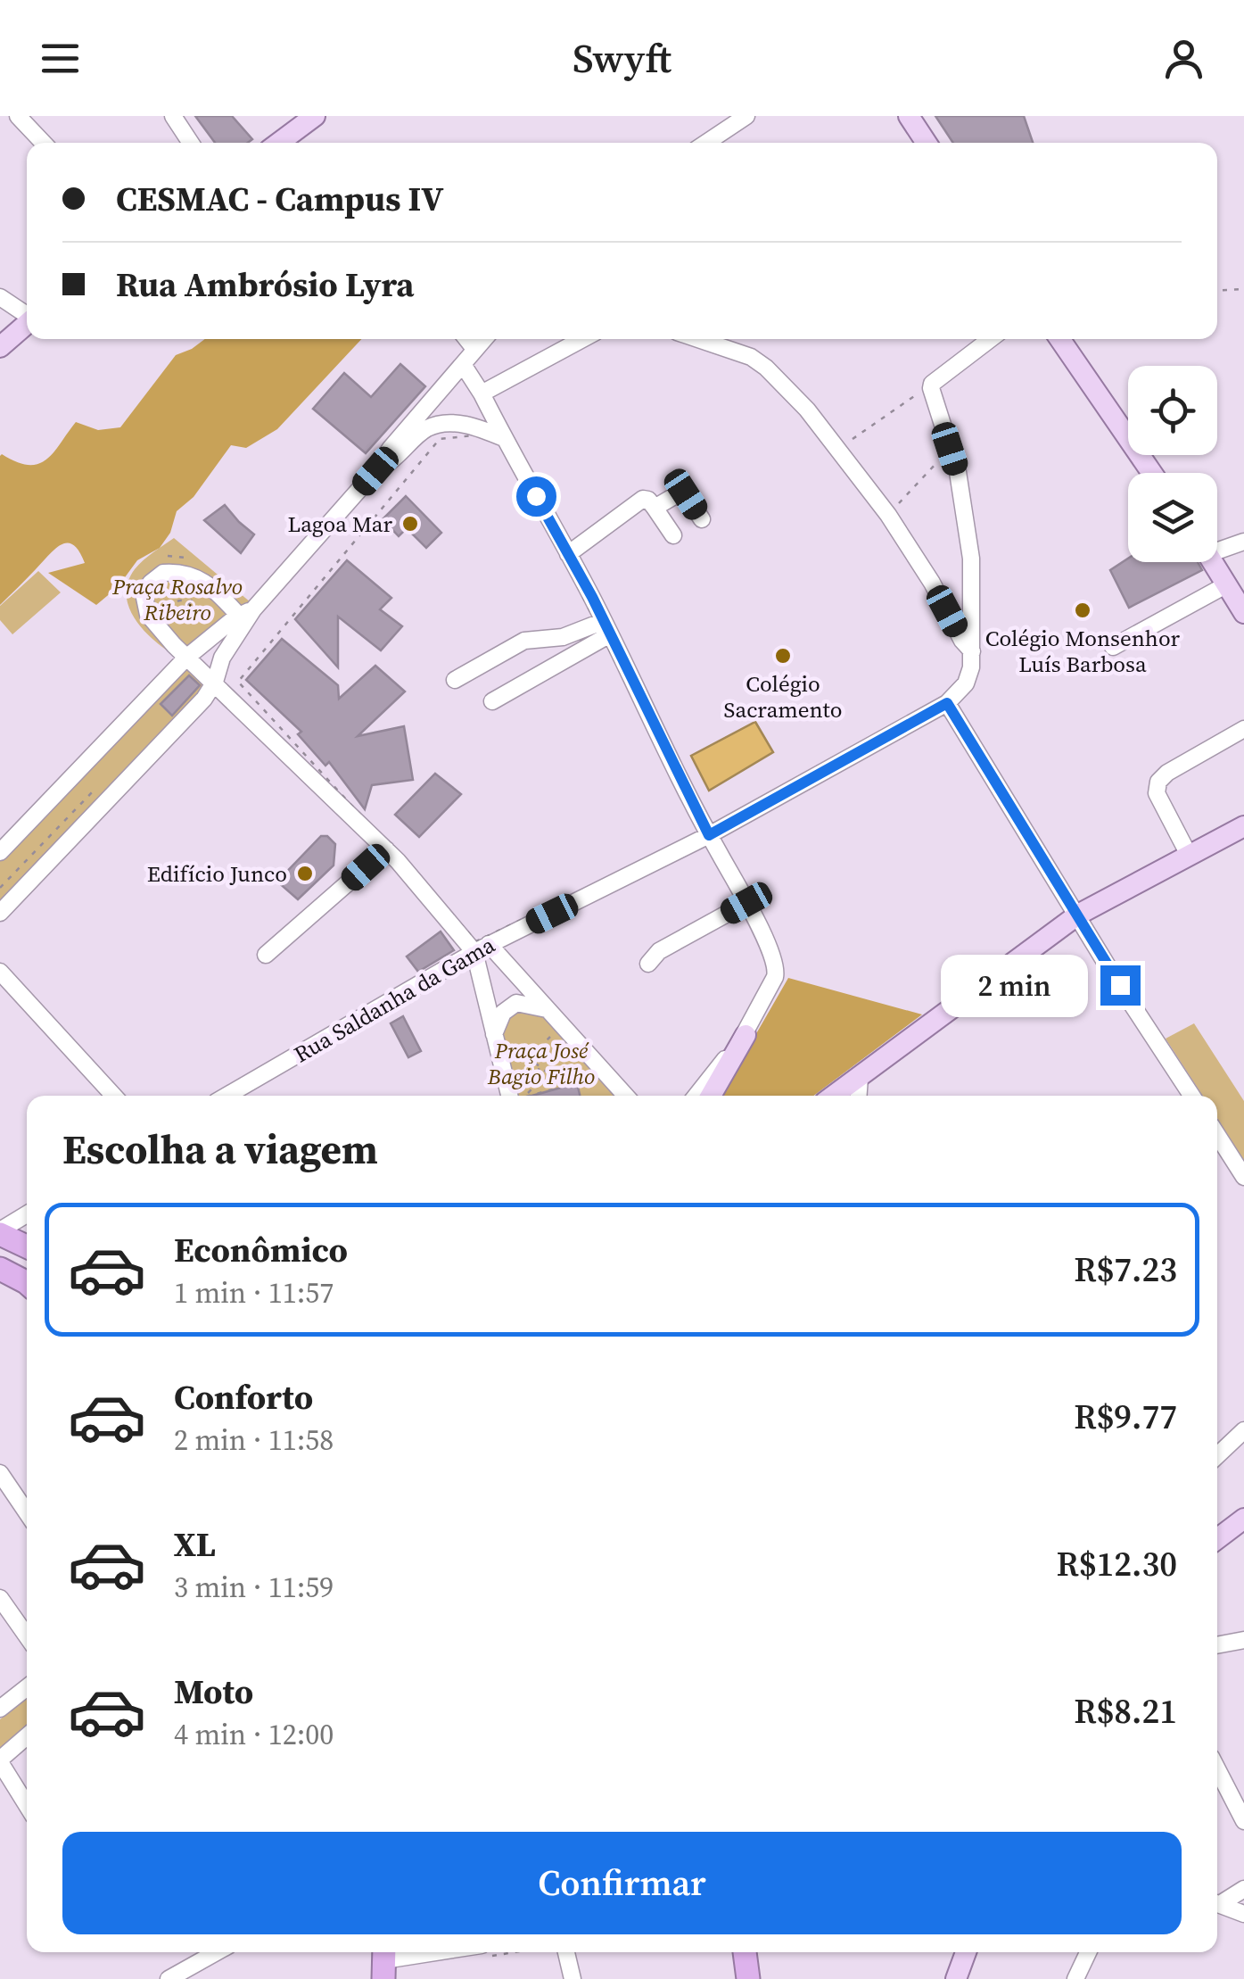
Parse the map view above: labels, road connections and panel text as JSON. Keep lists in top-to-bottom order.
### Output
{
  "streets": {
    "street": ["Rua Saldanha da Gama"]
  },
  "parks": ["Praça Rosalvo Ribeiro", "Praça José Bagio Filho"],
  "places": [
    "Lagoa Mar",
    "Colégio Monsenhor Luís Barbosa",
    "Colégio Sacramento",
    "Edifício Junco"
  ],
  "page": {
    "header": "Swyft",
    "banner": ["CESMAC - Campus IV", "Rua Ambrósio Lyra"],
    "bubble": "2 min",
    "heading": "Escolha a viagem",
    "list": [
      {
        "name": "Econômico",
        "note": "1 min · 11:57",
        "value": "R$7.23"
      },
      {
        "name": "Conforto",
        "note": "2 min · 11:58",
        "value": "R$9.77"
      },
      {
        "name": "XL",
        "note": "3 min · 11:59",
        "value": "R$12.30"
      },
      {
        "name": "Moto",
        "note": "4 min · 12:00",
        "value": "R$8.21"
      }
    ],
    "buttons": "Confirmar"
  }
}
